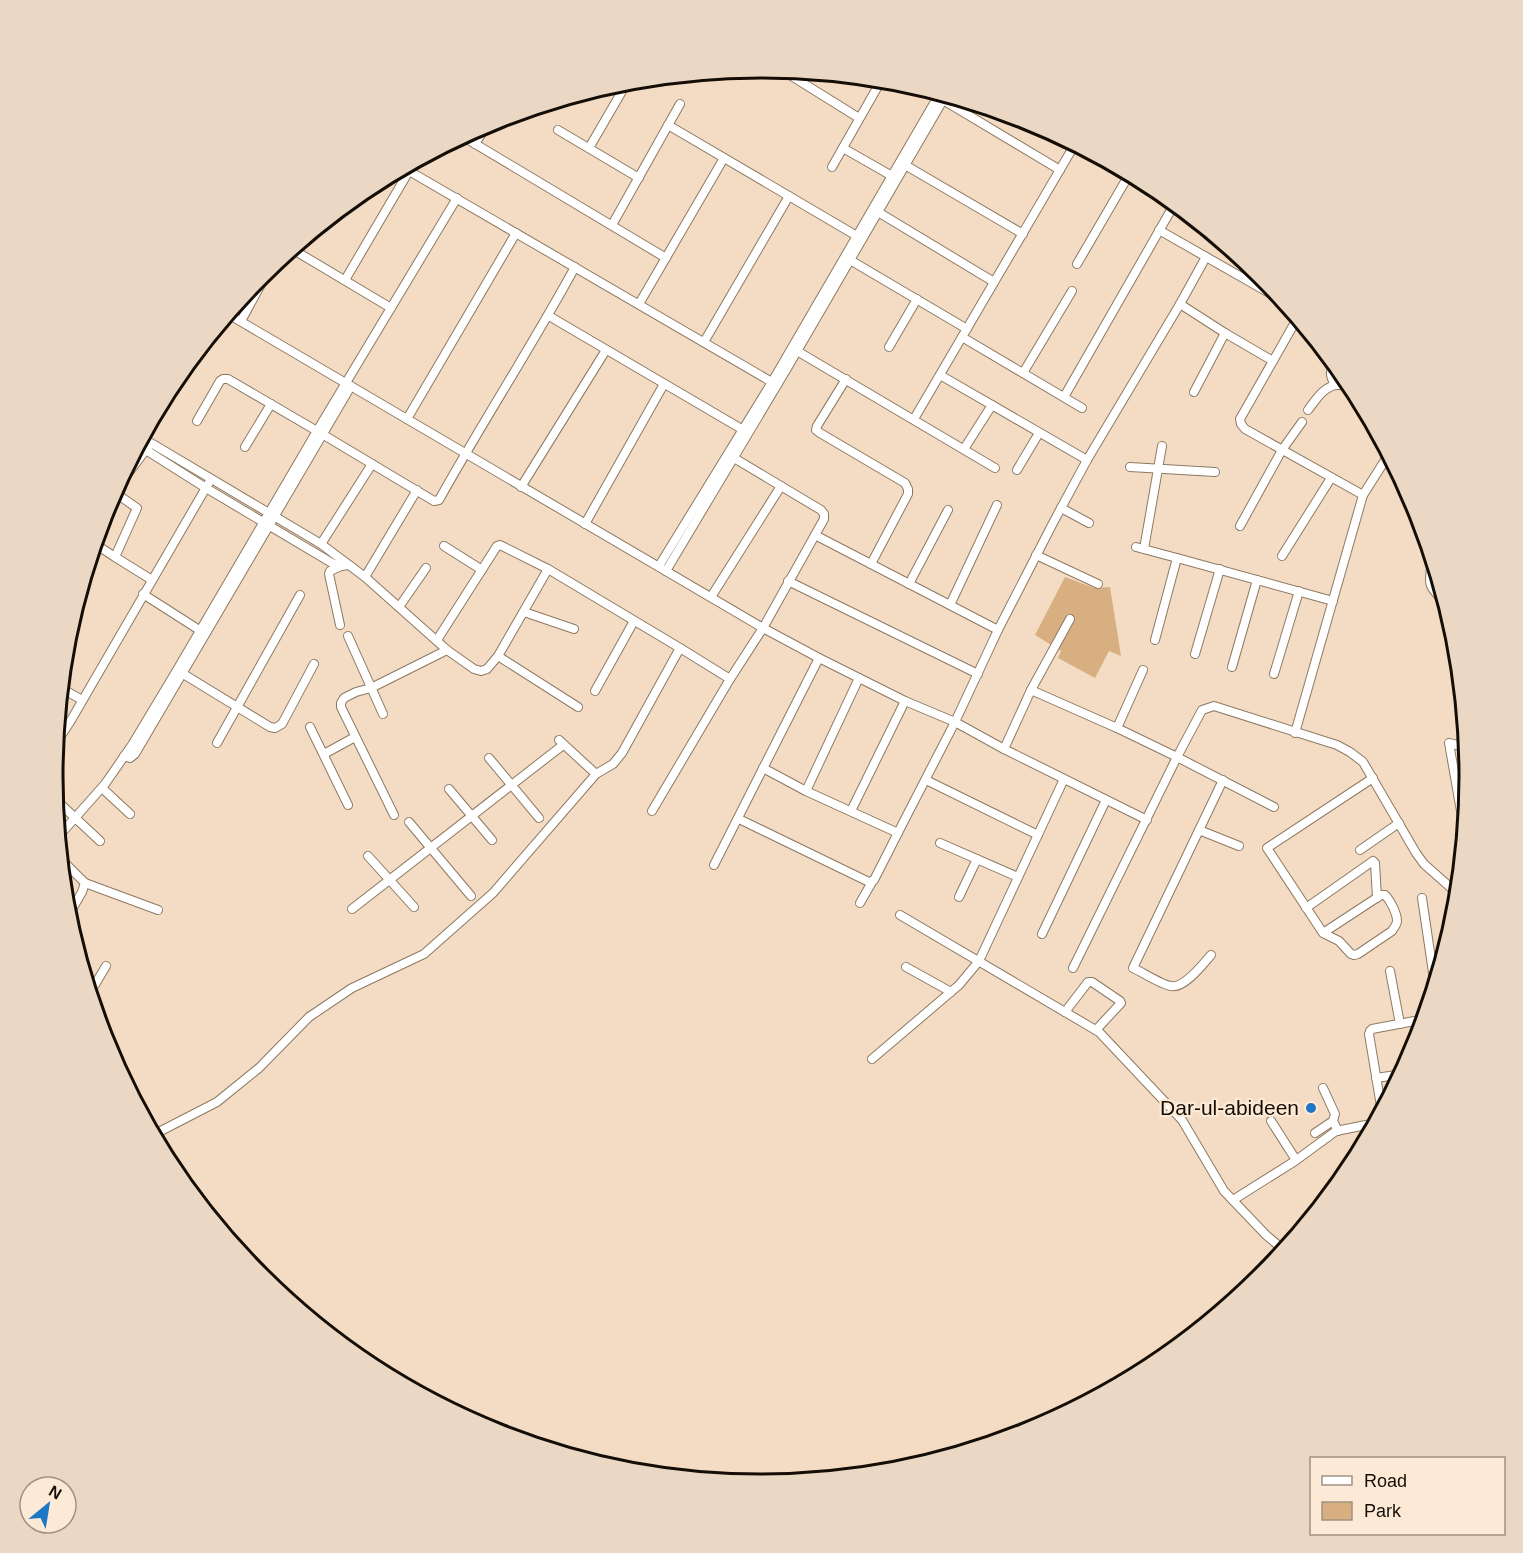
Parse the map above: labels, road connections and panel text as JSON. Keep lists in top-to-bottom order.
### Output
{
  "places": ["Dar-ul-abideen"],
  "legend": ["Road", "Park"],
  "north": "top right"
}
